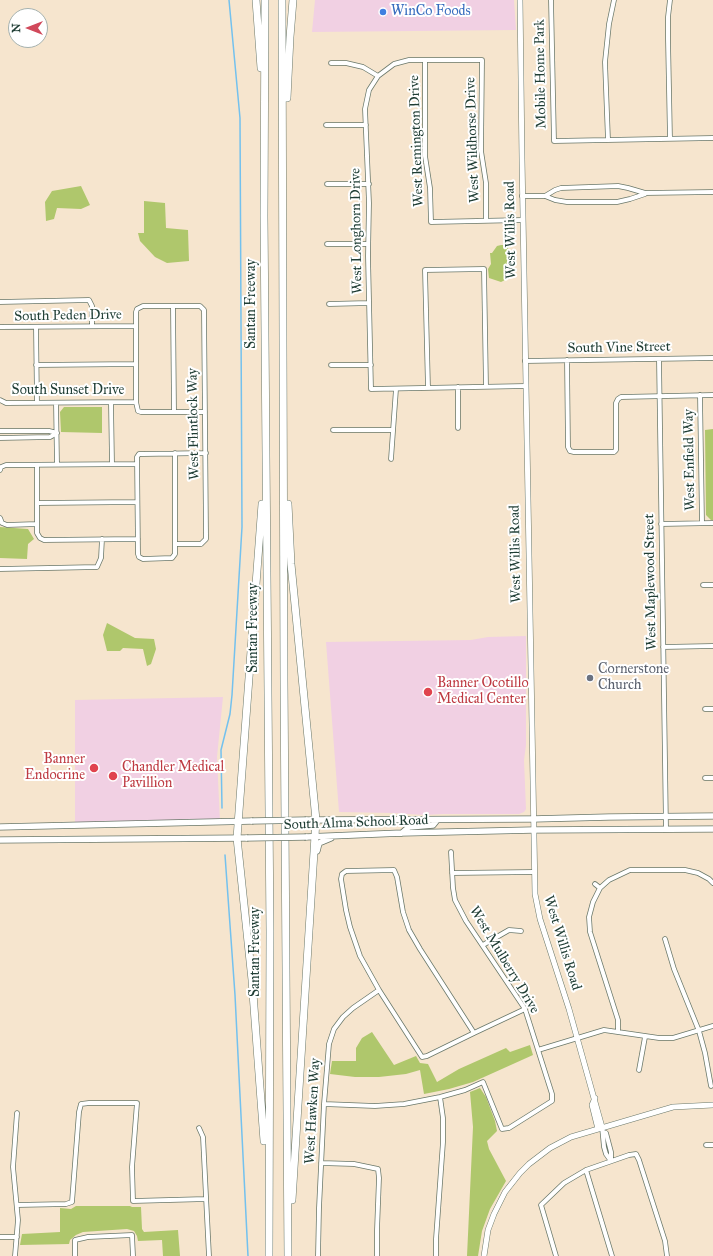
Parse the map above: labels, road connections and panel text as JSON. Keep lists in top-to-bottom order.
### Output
{
  "streets": {
    "highway": ["Santan Freeway"],
    "main road": ["South Alma School Road"],
    "street": [
      "Mobile Home Park",
      "West Wildhorse Drive",
      "West Remington Drive",
      "West Willis Road",
      "West Longhorn Drive",
      "South Peden Drive",
      "South Vine Street",
      "South Sunset Drive",
      "West Flintlock Way",
      "West Enfield Way",
      "West Maplewood Street",
      "West Mulberry Drive",
      "West Hawken Way"
    ]
  },
  "crossings": [
    ["West Wildhorse Drive", "West Remington Drive"],
    ["West Willis Road", "South Vine Street"],
    ["West Willis Road", "South Alma School Road"],
    ["South Peden Drive", "West Flintlock Way"],
    ["South Vine Street", "West Maplewood Street"],
    ["South Sunset Drive", "West Flintlock Way"],
    ["West Maplewood Street", "South Alma School Road"]
  ],
  "places": [
    "WinCo Foods",
    "Cornerstone Church",
    "Banner Ocotillo Medical Center",
    "Banner Endocrine",
    "Chandler Medical Pavillion"
  ],
  "north": "left"
}
